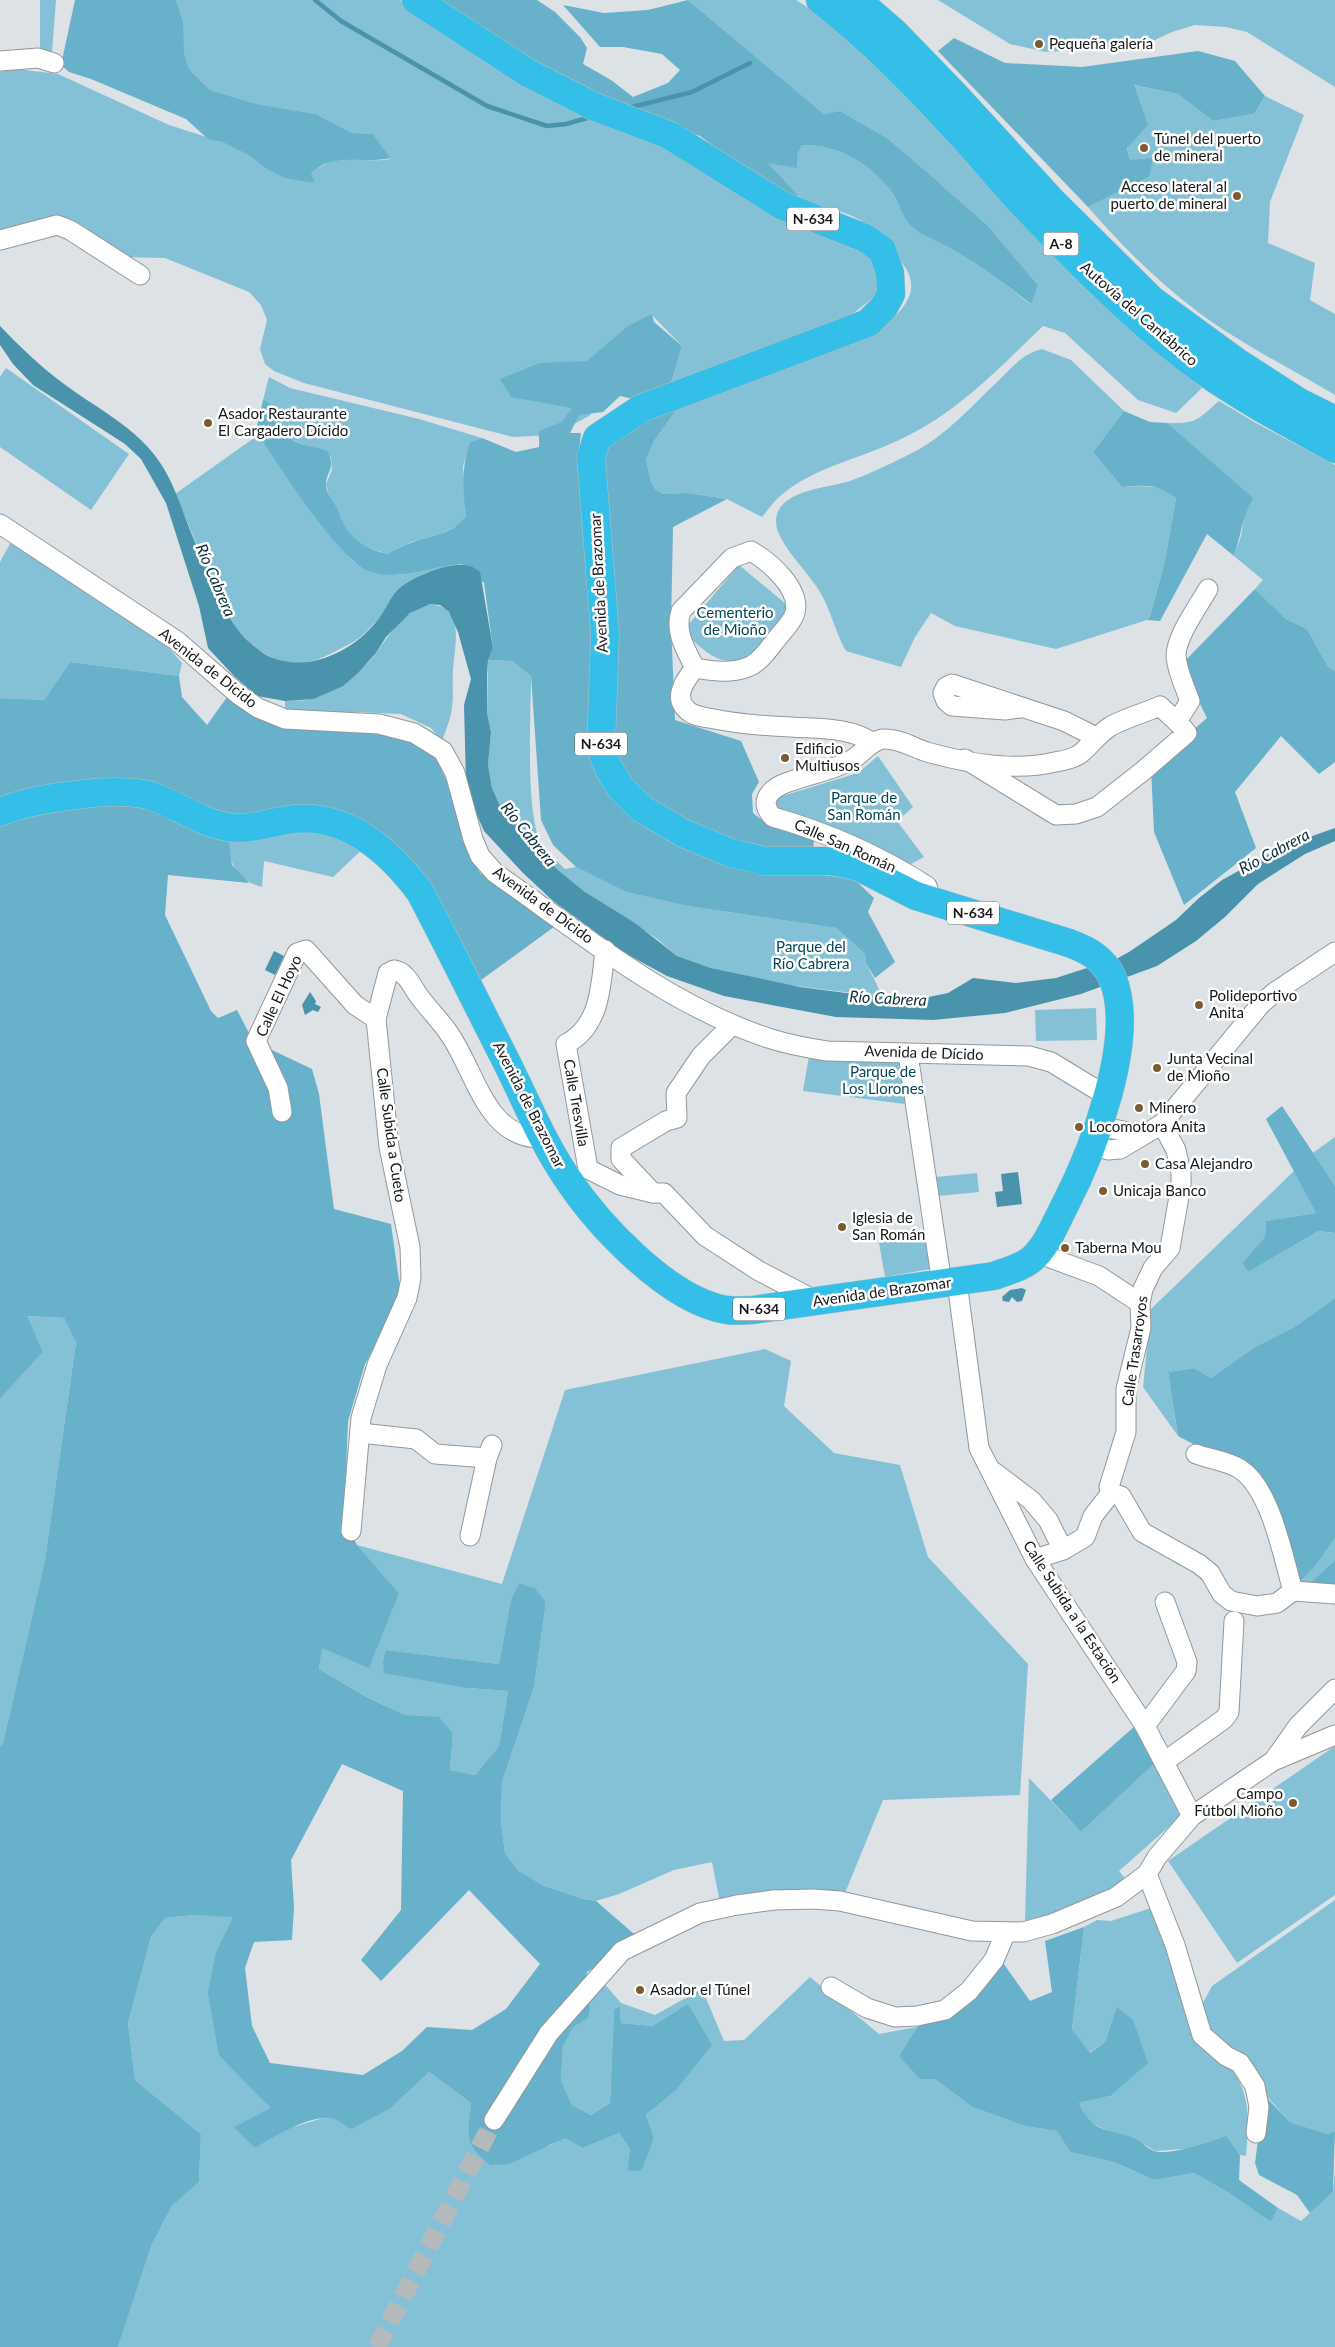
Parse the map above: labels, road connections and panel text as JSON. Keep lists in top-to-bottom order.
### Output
{
  "streets": {
    "highway": [
      "N-634",
      "A-8",
      "Autovía del Cantábrico",
      "Avenida de Brazomar"
    ],
    "street": [
      "Avenida de Dícido",
      "Calle San Román",
      "Calle El Hoyo",
      "Calle Tresvilla",
      "Calle Subida a Cueto",
      "Calle Trasarroyos",
      "Calle Subida a la Estación"
    ]
  },
  "crossings": [
    ["Avenida de Brazomar", "Avenida de Dícido"],
    ["Avenida de Brazomar", "Calle San Román"],
    ["Avenida de Brazomar", "Calle Tresvilla"],
    ["Avenida de Brazomar", "Calle Subida a Cueto"],
    ["Avenida de Brazomar", "Calle Subida a la Estación"],
    ["Avenida de Dícido", "Calle Tresvilla"],
    ["Avenida de Dícido", "Calle Subida a la Estación"],
    ["Calle El Hoyo", "Calle Subida a Cueto"]
  ],
  "water": ["Río Cabrera"],
  "parks": [
    "Cementerio de Mioño",
    "Parque de San Román",
    "Parque del Río Cabrera",
    "Parque de Los Llorones"
  ],
  "places": [
    "Pequeña galería",
    "Túnel del puerto de mineral",
    "Acceso lateral al puerto de mineral",
    "Asador Restaurante El Cargadero Dícido",
    "Edificio Multiusos",
    "Polideportivo Anita",
    "Junta Vecinal de Mioño",
    "Minero",
    "Locomotora Anita",
    "Casa Alejandro",
    "Unicaja Banco",
    "Iglesia de San Román",
    "Taberna Mou",
    "Campo Fútbol Mioño",
    "Asador el Túnel"
  ]
}
